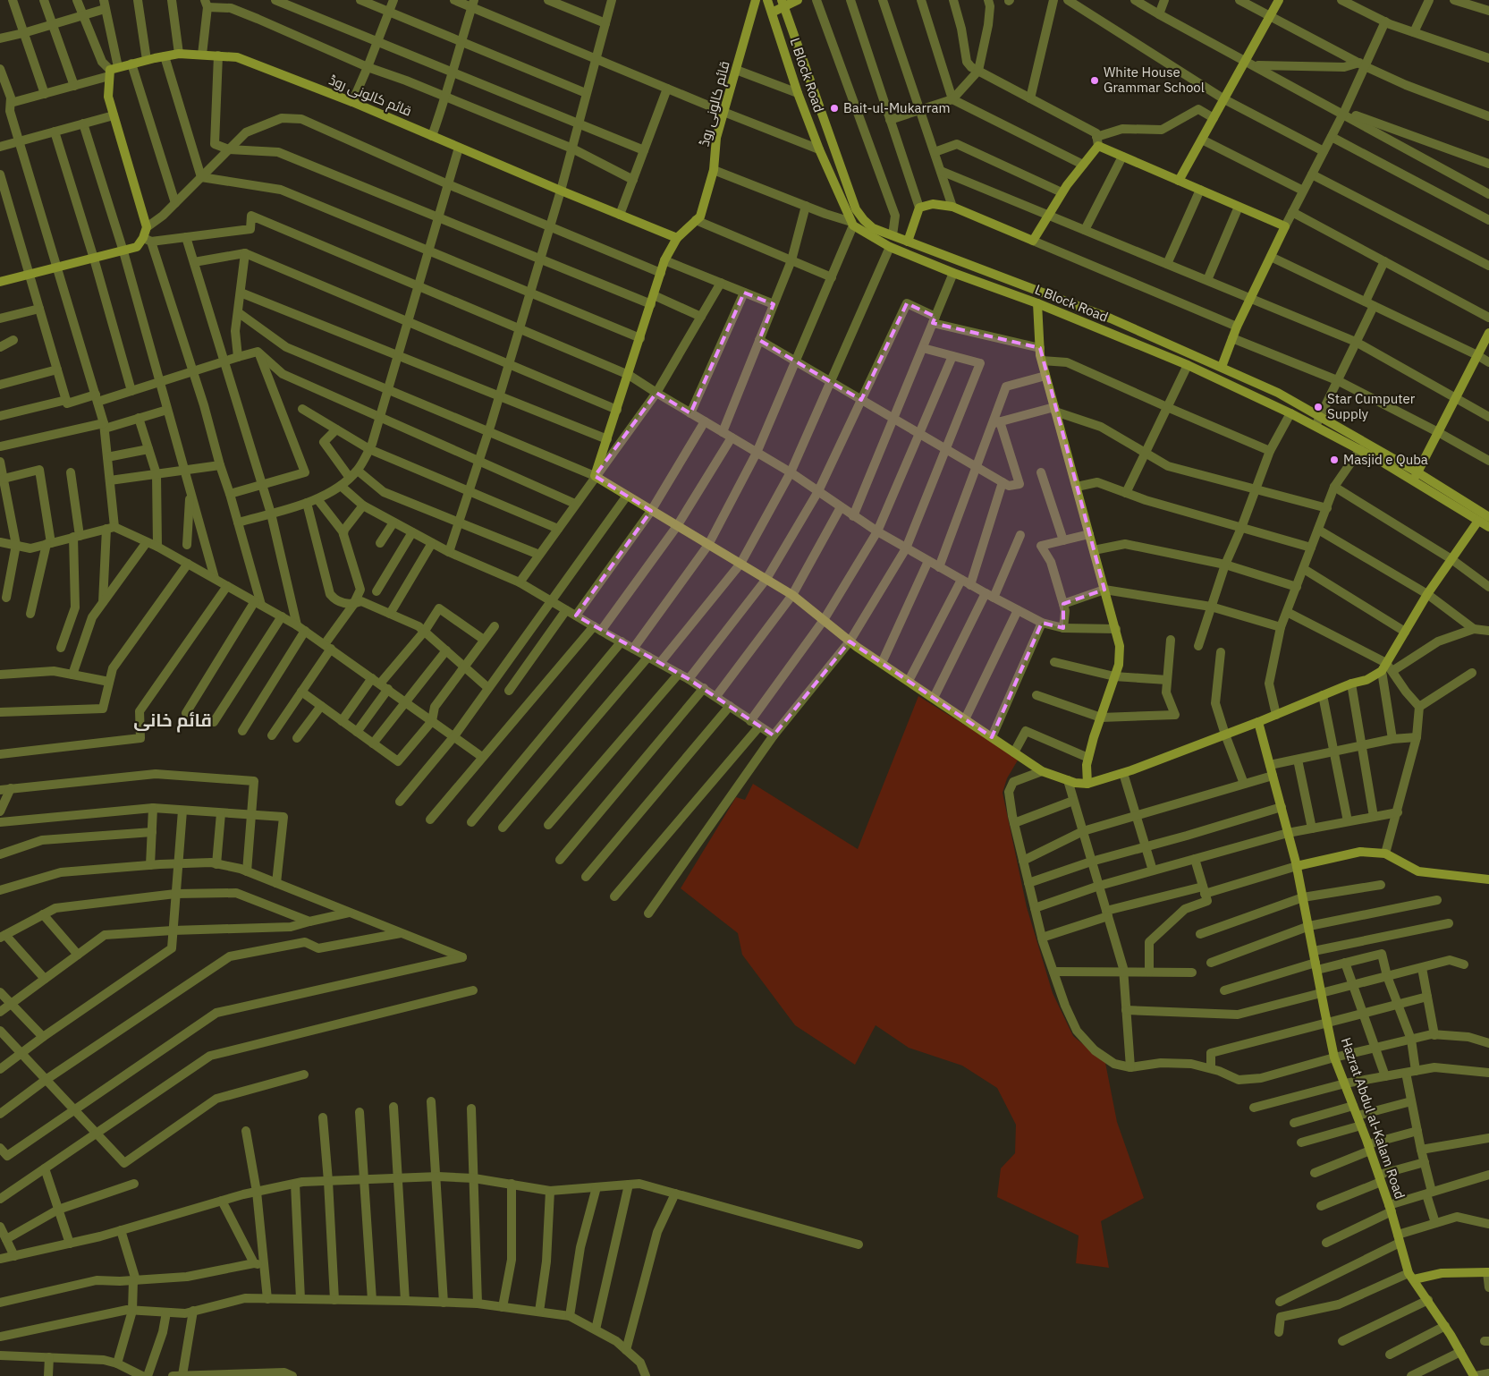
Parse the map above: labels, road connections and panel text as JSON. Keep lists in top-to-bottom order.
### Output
{
  "streets": {
    "street": ["L Block Road", "قائم کالونی روڈ", "Hazrat Abdul al-Kalam Road"]
  },
  "districts": ["قائم خانى"],
  "places": [
    "White House Grammar School",
    "Bait-ul-Mukarram",
    "Star Cumputer Supply",
    "Masjid e Quba"
  ]
}
